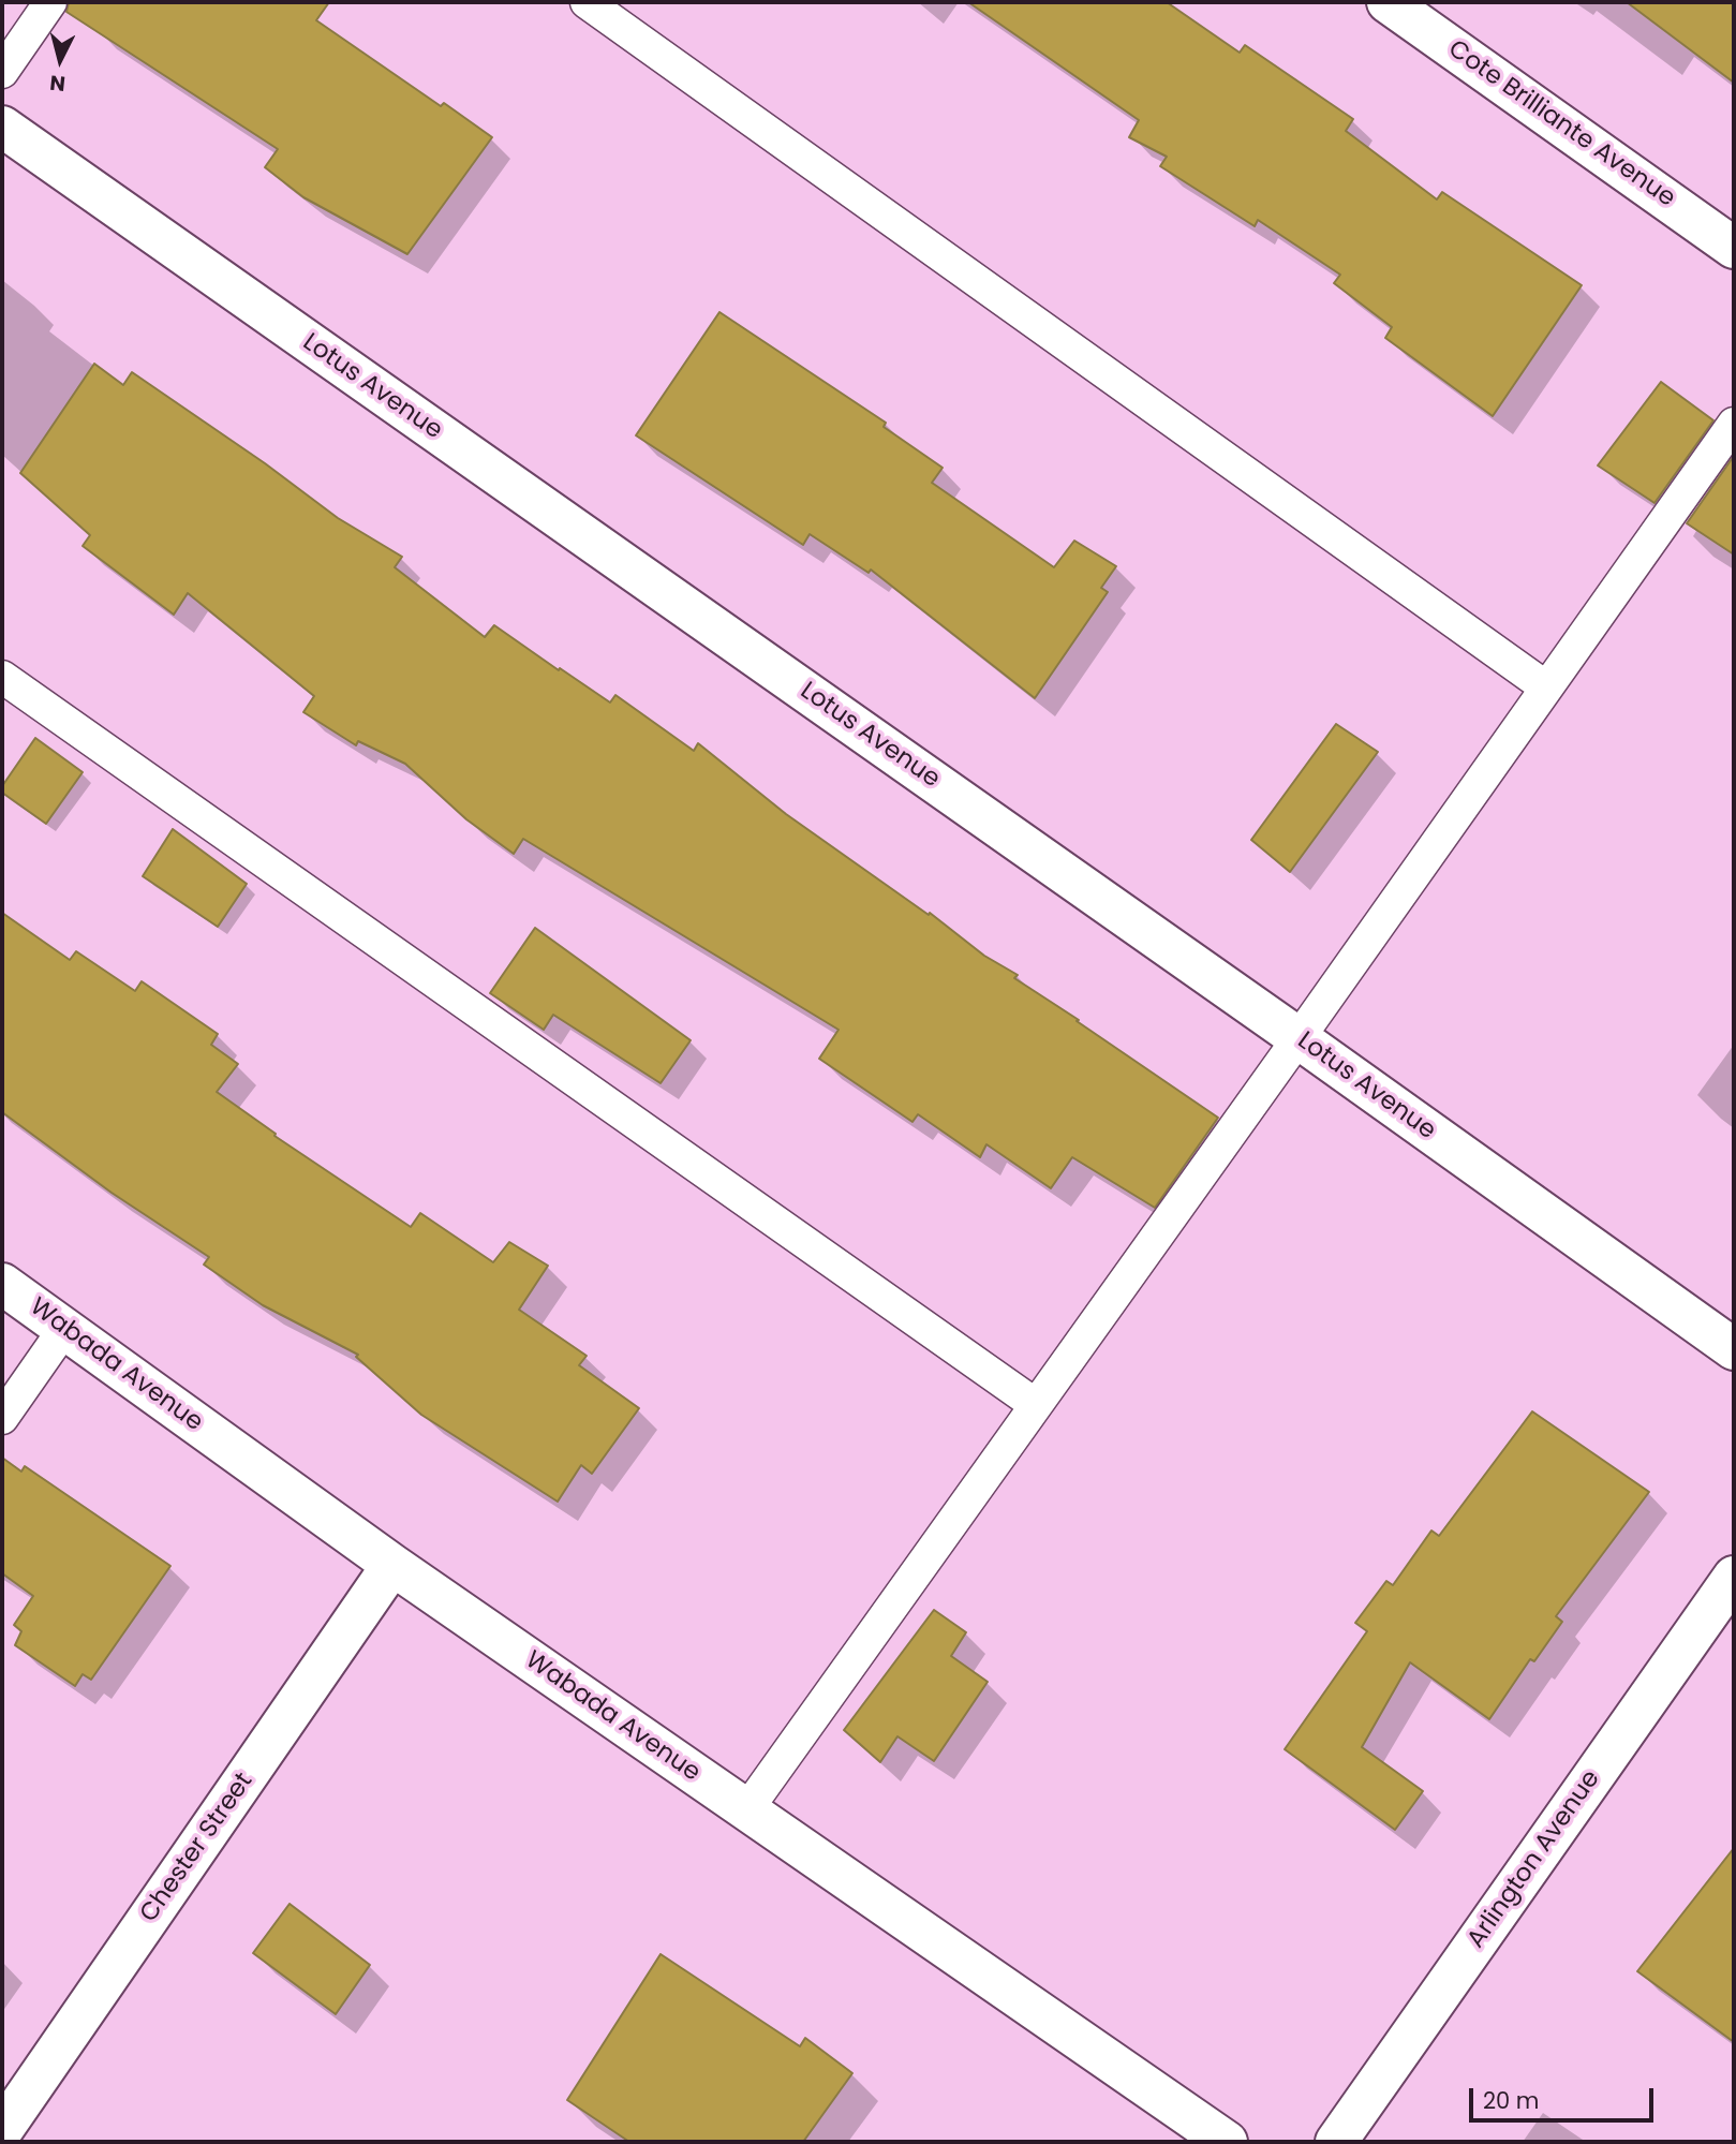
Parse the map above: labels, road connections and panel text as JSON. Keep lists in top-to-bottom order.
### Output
{
  "streets": {
    "street": [
      "Cote Brilliante Avenue",
      "Lotus Avenue",
      "Wabada Avenue",
      "Chester Street",
      "Arlington Avenue"
    ]
  },
  "crossings": [
    ["Wabada Avenue", "Chester Street"]
  ],
  "scale_bar": "20 m",
  "north": "bottom"
}
